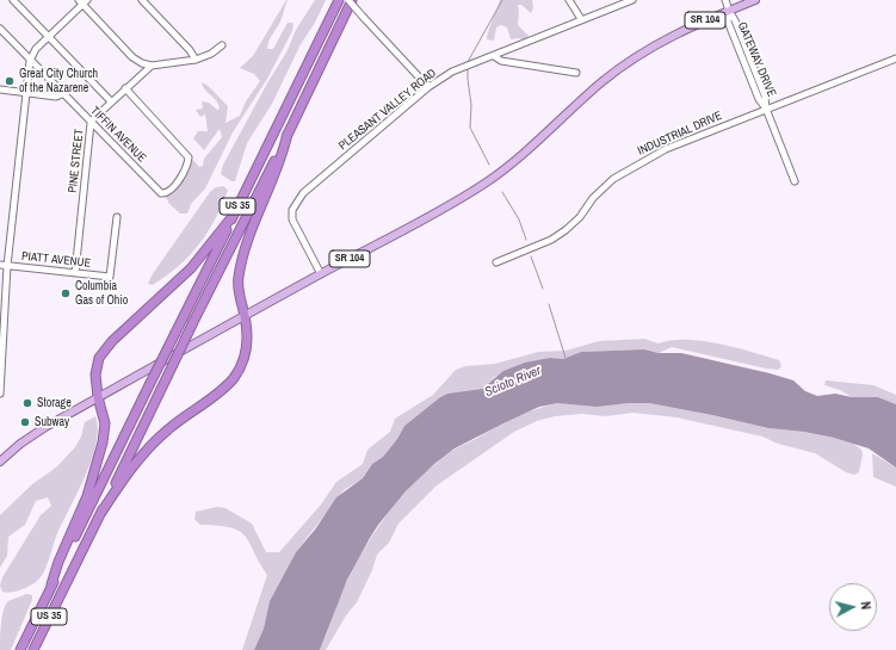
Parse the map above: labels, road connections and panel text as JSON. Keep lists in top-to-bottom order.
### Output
{
  "streets": {
    "highway": ["US 35"],
    "main road": ["SR 104"],
    "street": [
      "GATEWAY DRIVE",
      "PLEASANT VALLEY ROAD",
      "INDUSTRIAL DRIVE",
      "TIFFIN AVENUE",
      "PINE STREET",
      "PIATT AVENUE"
    ]
  },
  "crossings": [
    ["SR 104", "GATEWAY DRIVE"],
    ["SR 104", "PLEASANT VALLEY ROAD"],
    ["GATEWAY DRIVE", "INDUSTRIAL DRIVE"],
    ["TIFFIN AVENUE", "PINE STREET"],
    ["PINE STREET", "PIATT AVENUE"]
  ],
  "water": ["Scioto River"],
  "places": [
    "Great City Church of the Nazarene",
    "Columbia Gas of Ohio",
    "Storage",
    "Subway"
  ],
  "north": "right"
}
